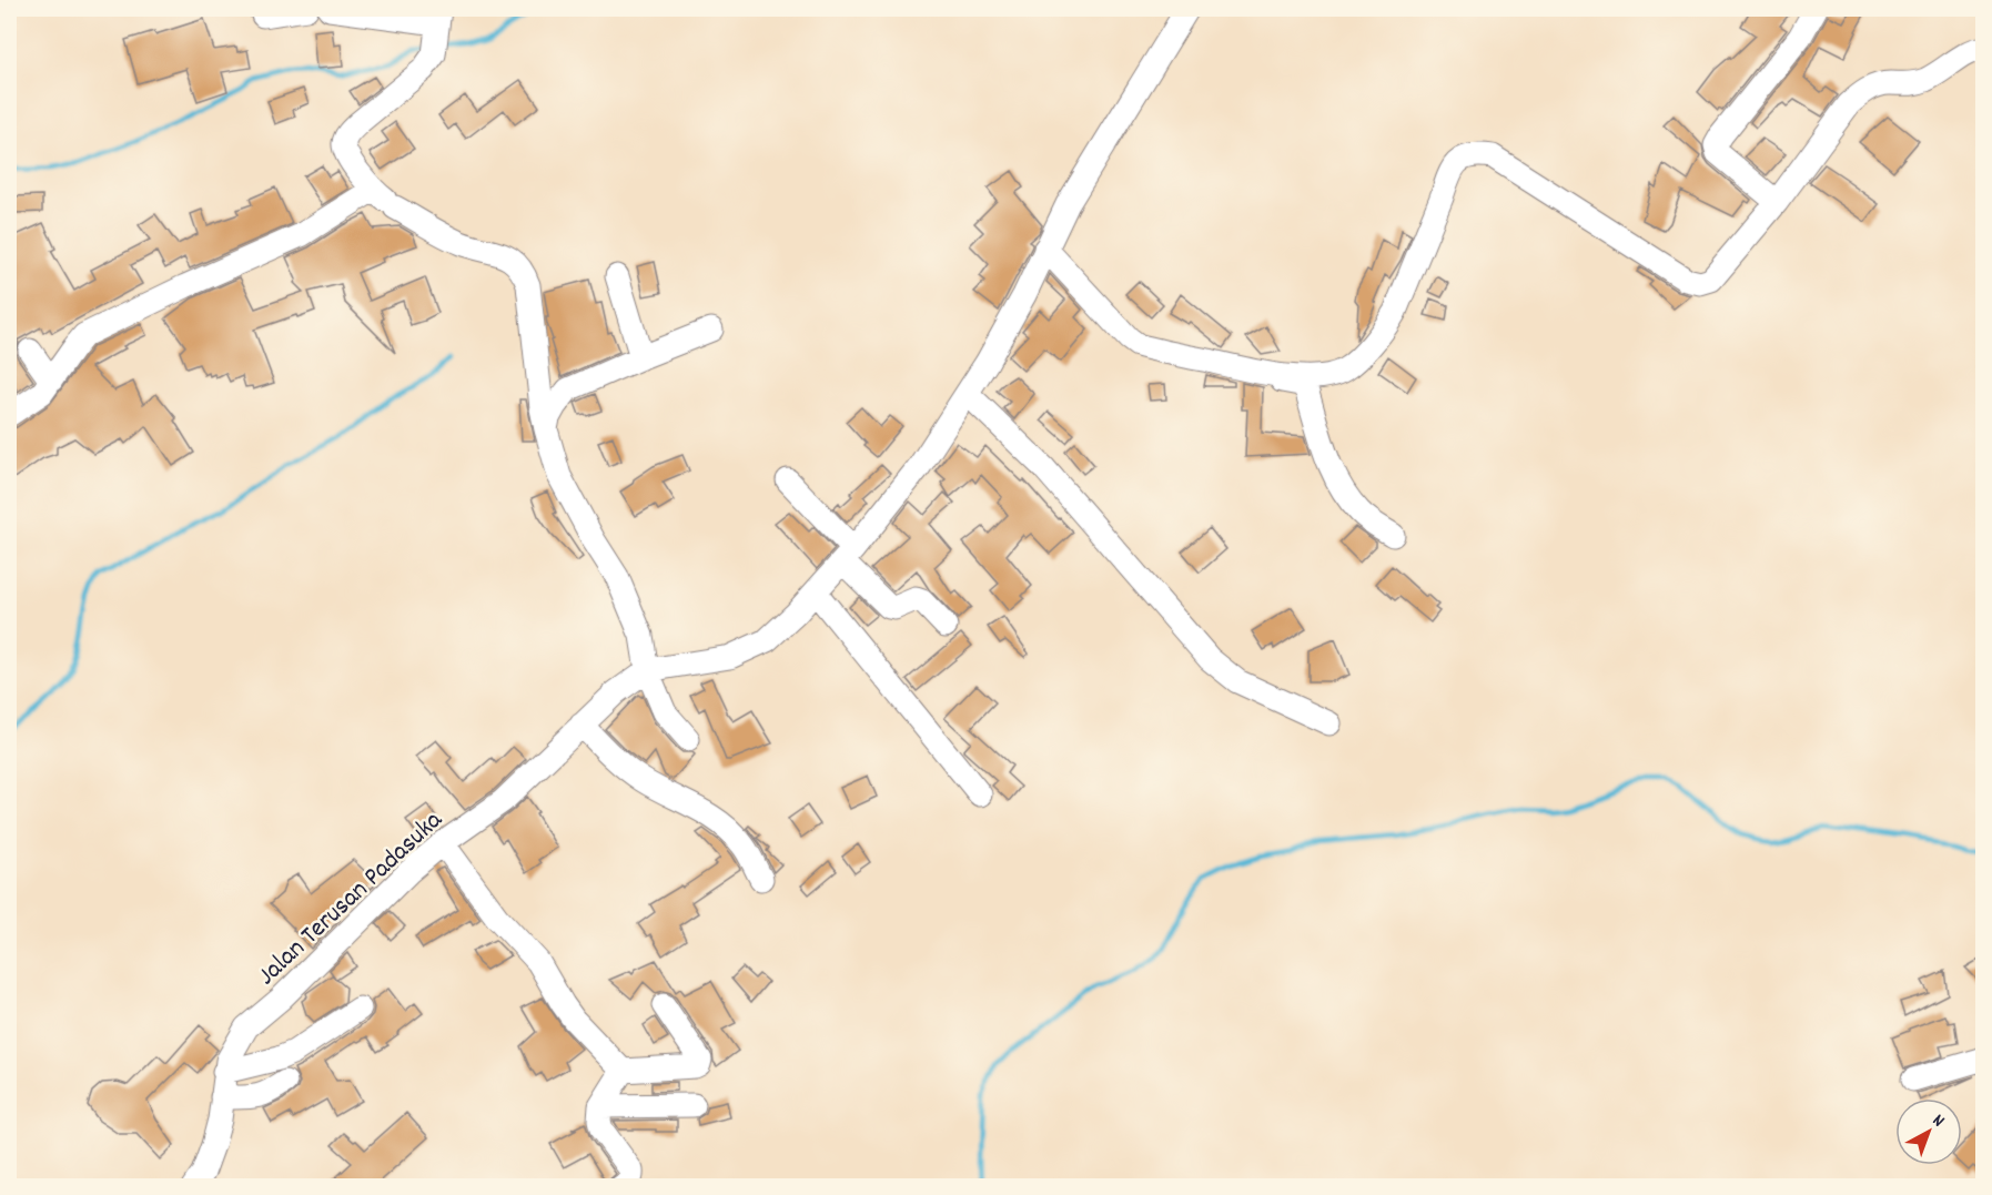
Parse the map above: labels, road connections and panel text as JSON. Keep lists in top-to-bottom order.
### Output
{
  "streets": {
    "street": ["Jalan Terusan Padasuka"]
  },
  "north": "top right"
}
